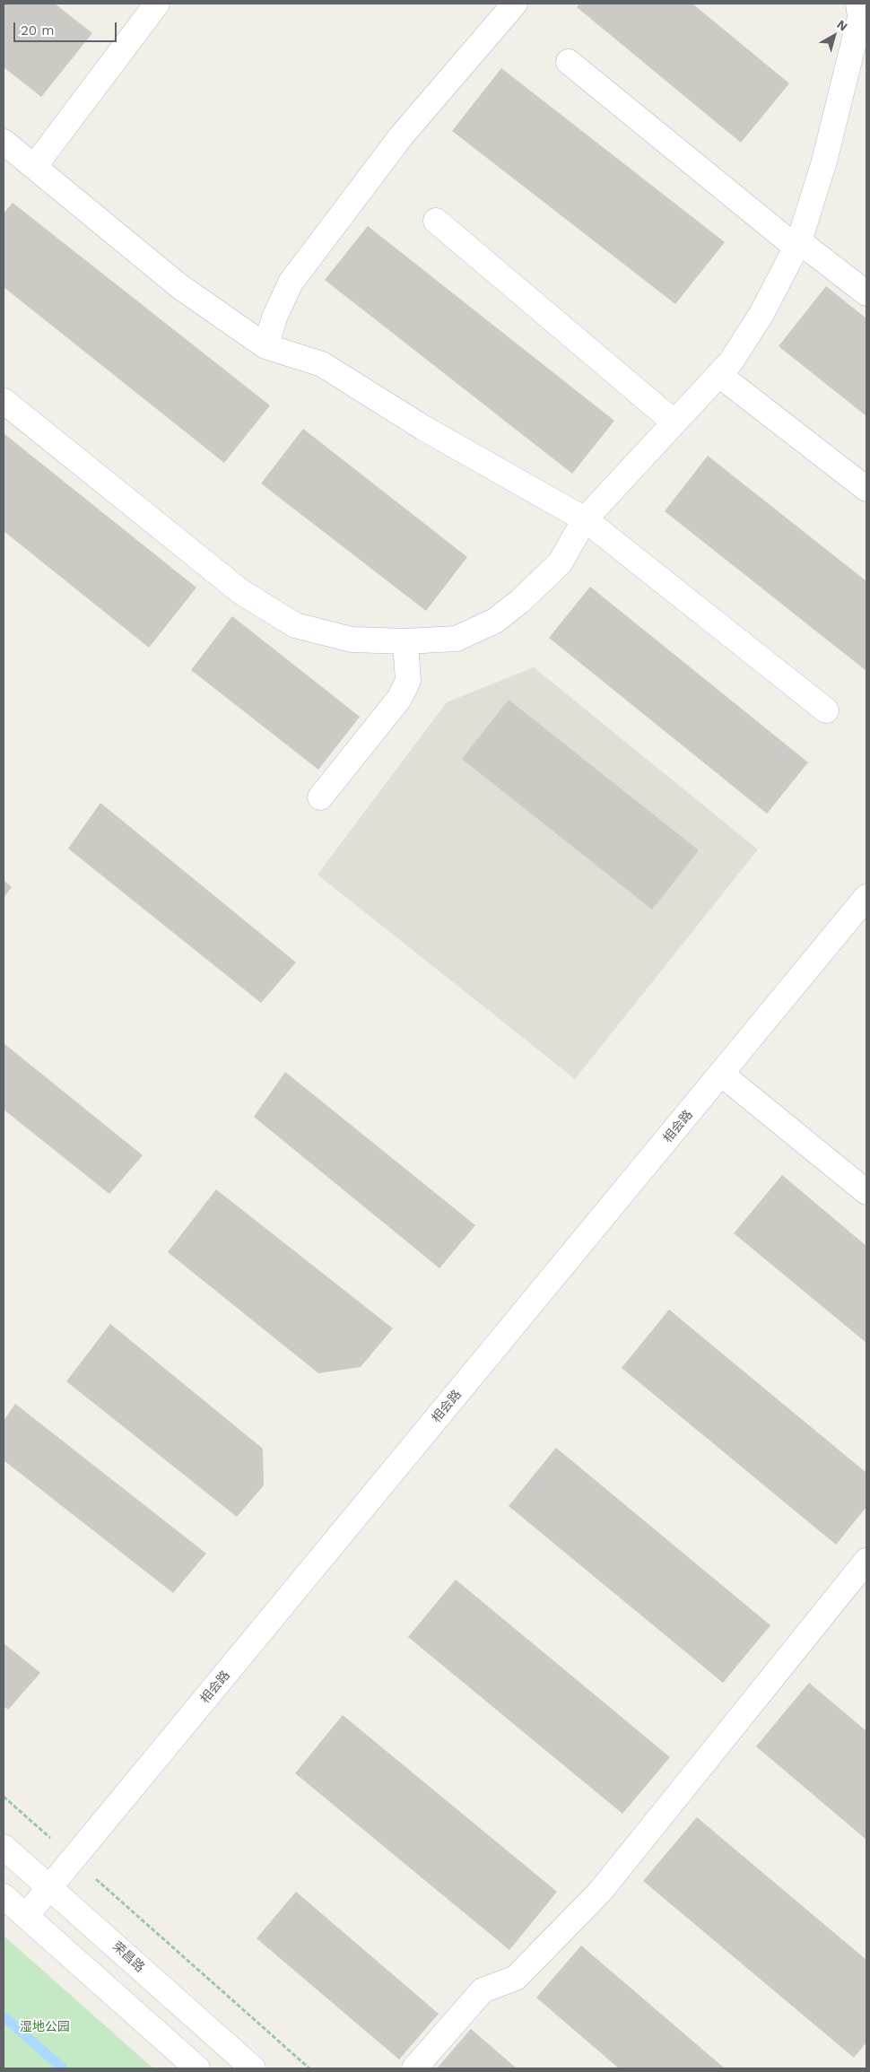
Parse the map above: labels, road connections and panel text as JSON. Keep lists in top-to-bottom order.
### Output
{
  "streets": {
    "street": ["相会路", "荣昌路"]
  },
  "crossings": [
    ["相会路", "荣昌路"]
  ],
  "parks": ["湿地公园"],
  "scale_bar": "20 m",
  "north": "top right"
}
